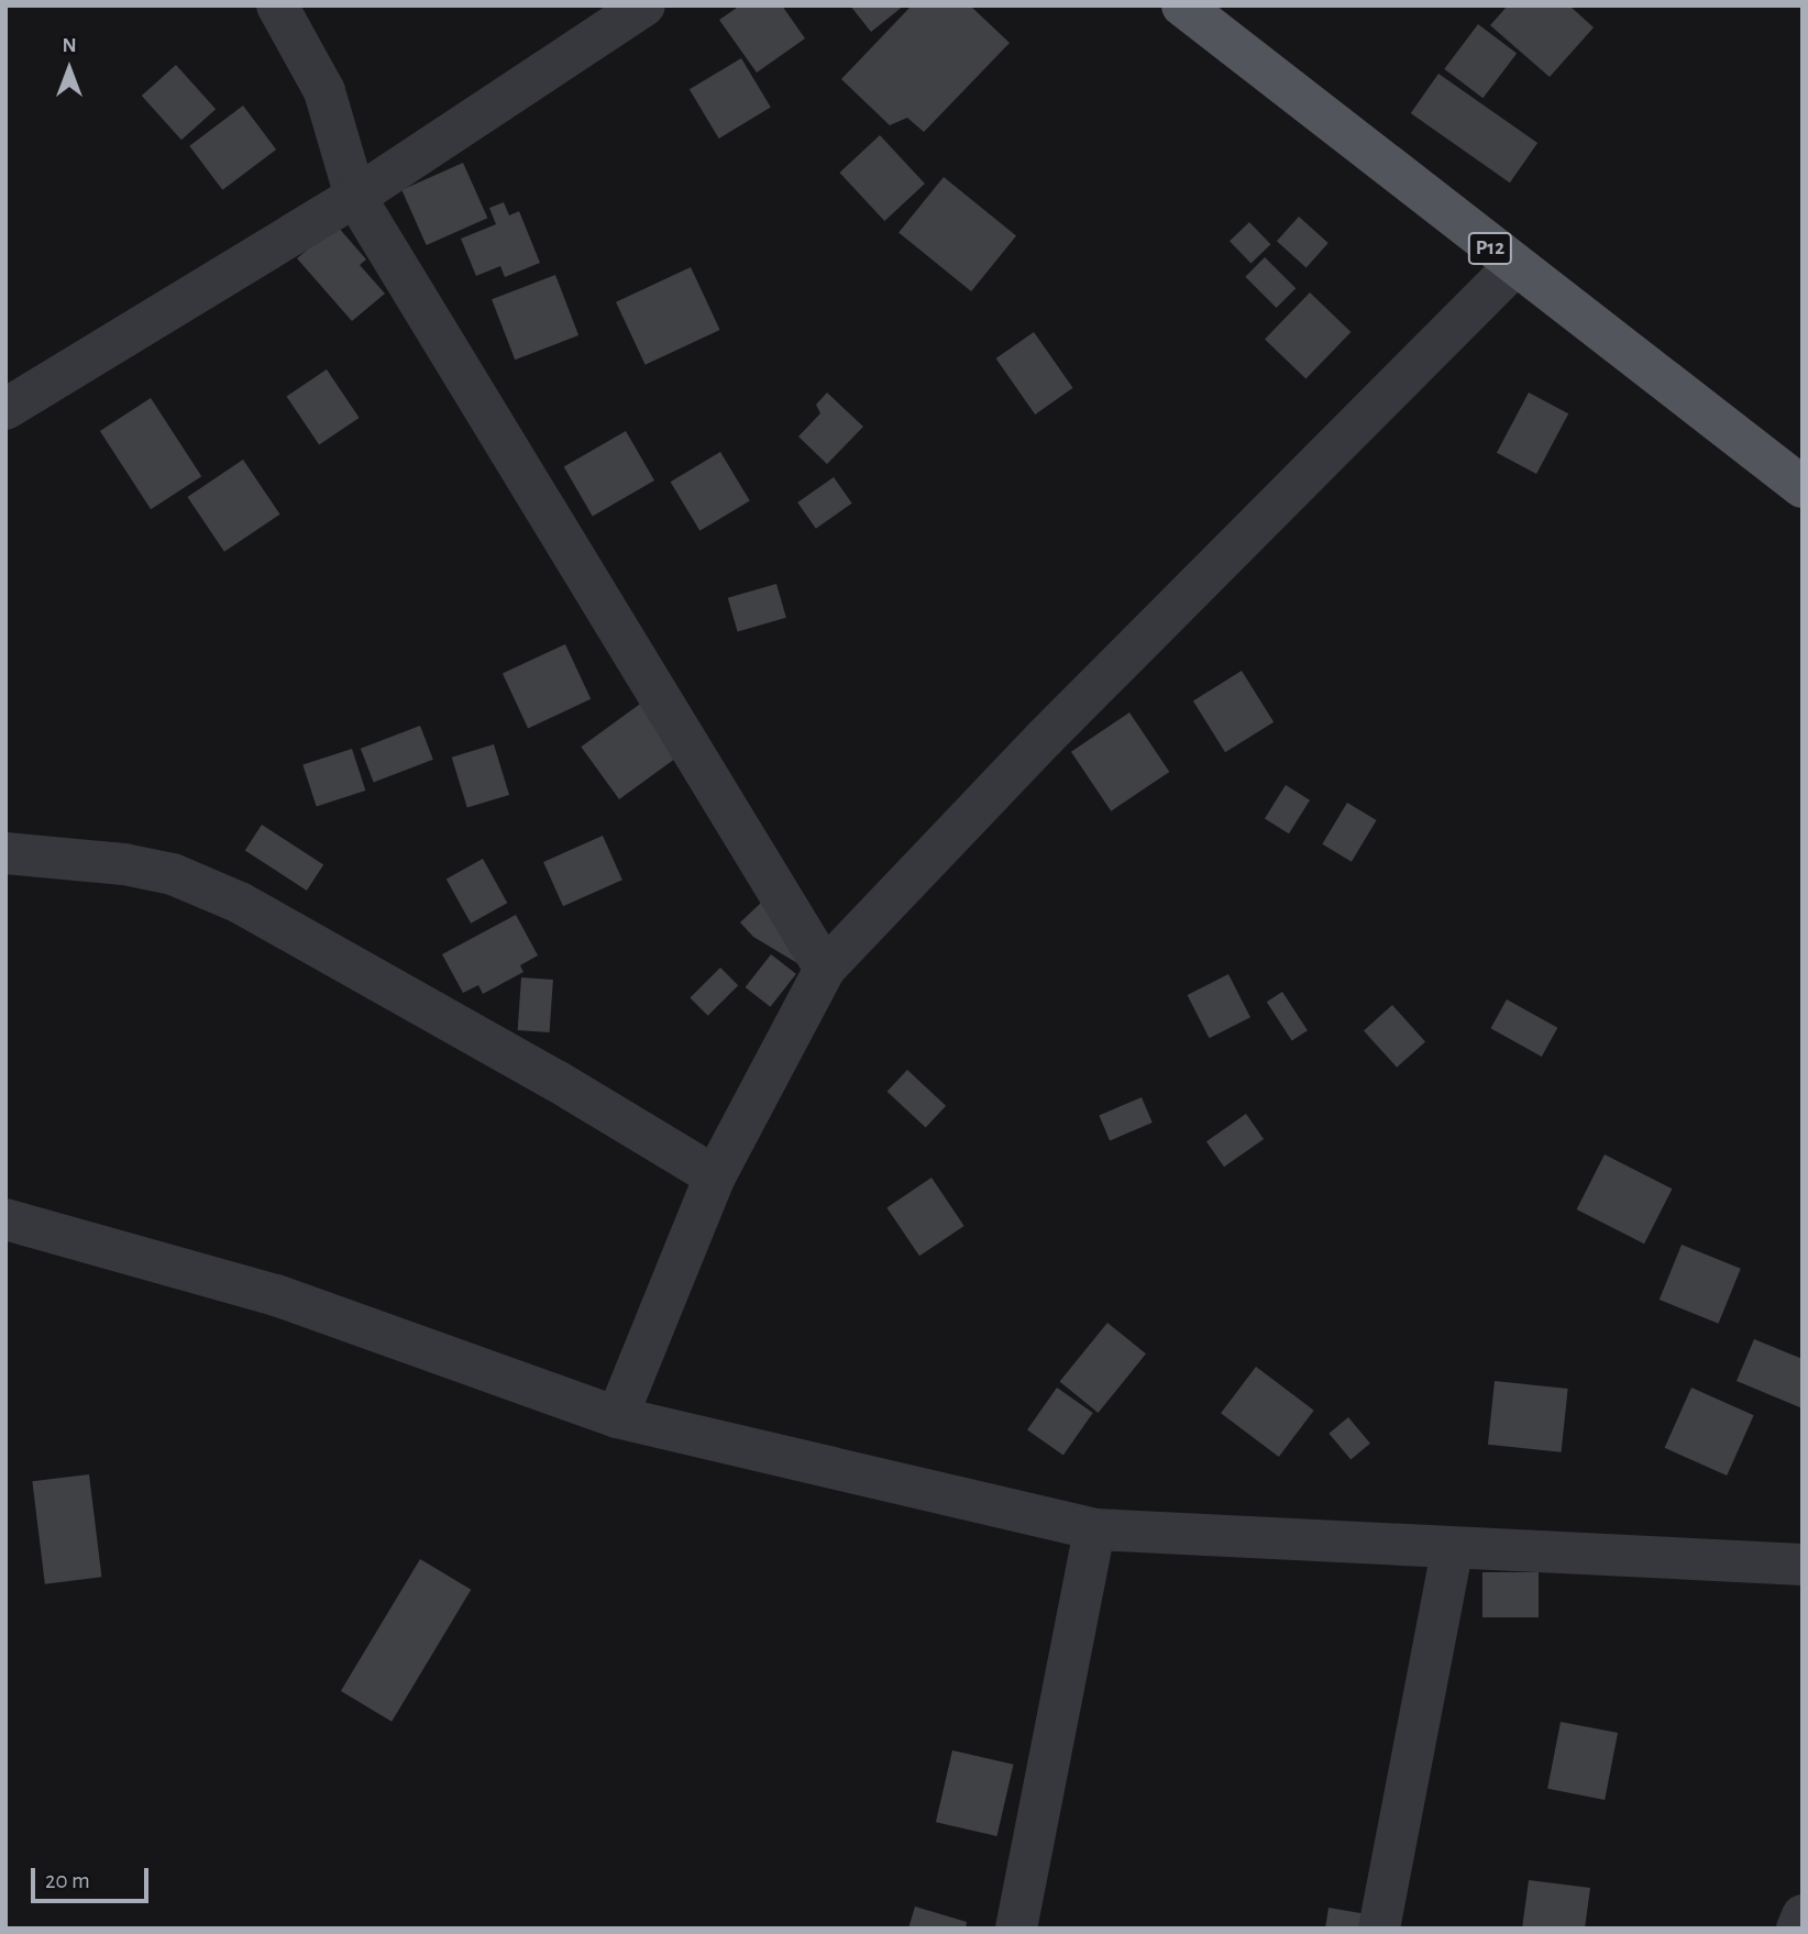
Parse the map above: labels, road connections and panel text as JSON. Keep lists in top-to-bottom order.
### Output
{
  "streets": {
    "main road": ["P12"]
  },
  "scale_bar": "20 m",
  "north": "top"
}
